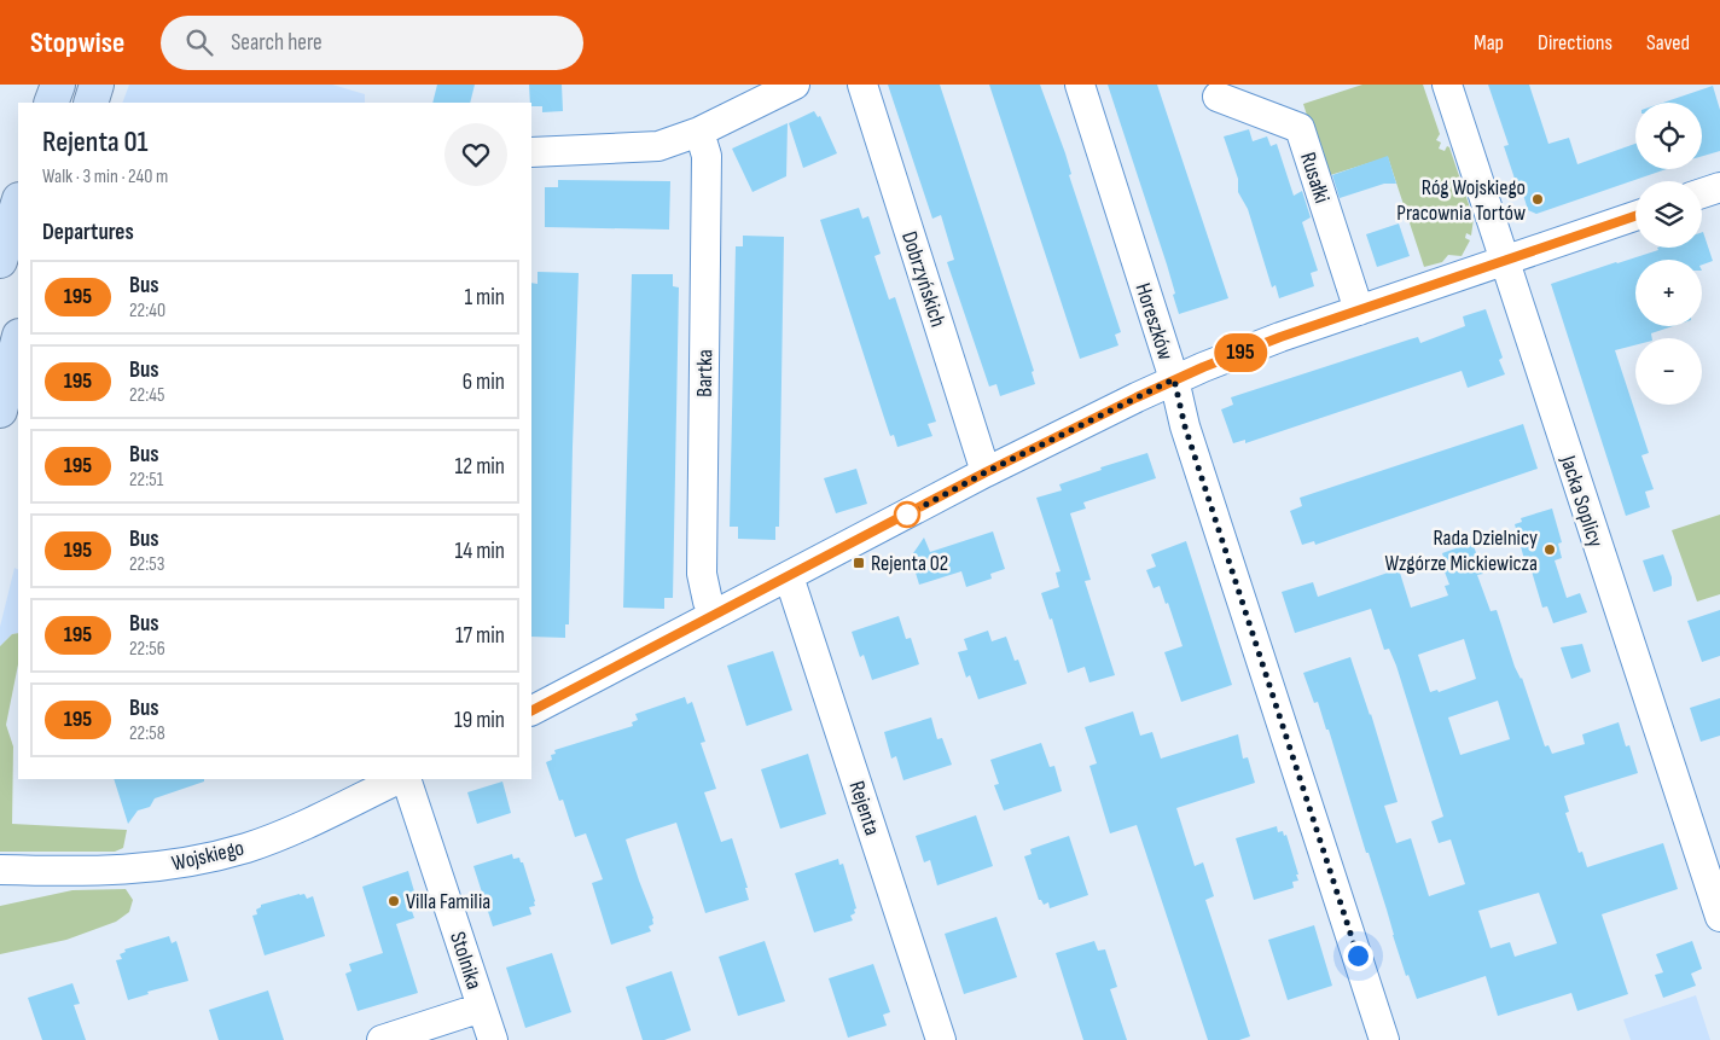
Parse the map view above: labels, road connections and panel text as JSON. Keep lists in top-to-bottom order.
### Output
{
  "streets": {
    "street": [
      "Rusałki",
      "Dobrzyńskich",
      "Horeszków",
      "Bartka",
      "Jacka Soplicy",
      "Rejenta",
      "Wojskiego",
      "Stolnika"
    ]
  },
  "places": {
    "other": ["Róg Wojskiego Pracownia Tortów", "Rada Dzielnicy Wzgórze Mickiewicza", "Villa Familia"],
    "transit": ["Rejenta 02"]
  },
  "lines": ["bus line 195"],
  "page": {
    "header": "Stopwise",
    "search": "Search here",
    "nav": ["Map", "Directions", "Saved"],
    "on_map": "195",
    "map_buttons": ["+", "−"],
    "heading": [
      ["Rejenta 01", "Walk · 3 min · 240 m"],
      "Departures"
    ],
    "list": [
      {
        "mark": "195",
        "name": "Bus",
        "note": "22:40",
        "value": "1 min"
      },
      {
        "mark": "195",
        "name": "Bus",
        "note": "22:45",
        "value": "6 min"
      },
      {
        "mark": "195",
        "name": "Bus",
        "note": "22:51",
        "value": "12 min"
      },
      {
        "mark": "195",
        "name": "Bus",
        "note": "22:53",
        "value": "14 min"
      },
      {
        "mark": "195",
        "name": "Bus",
        "note": "22:56",
        "value": "17 min"
      },
      {
        "mark": "195",
        "name": "Bus",
        "note": "22:58",
        "value": "19 min"
      }
    ]
  }
}
